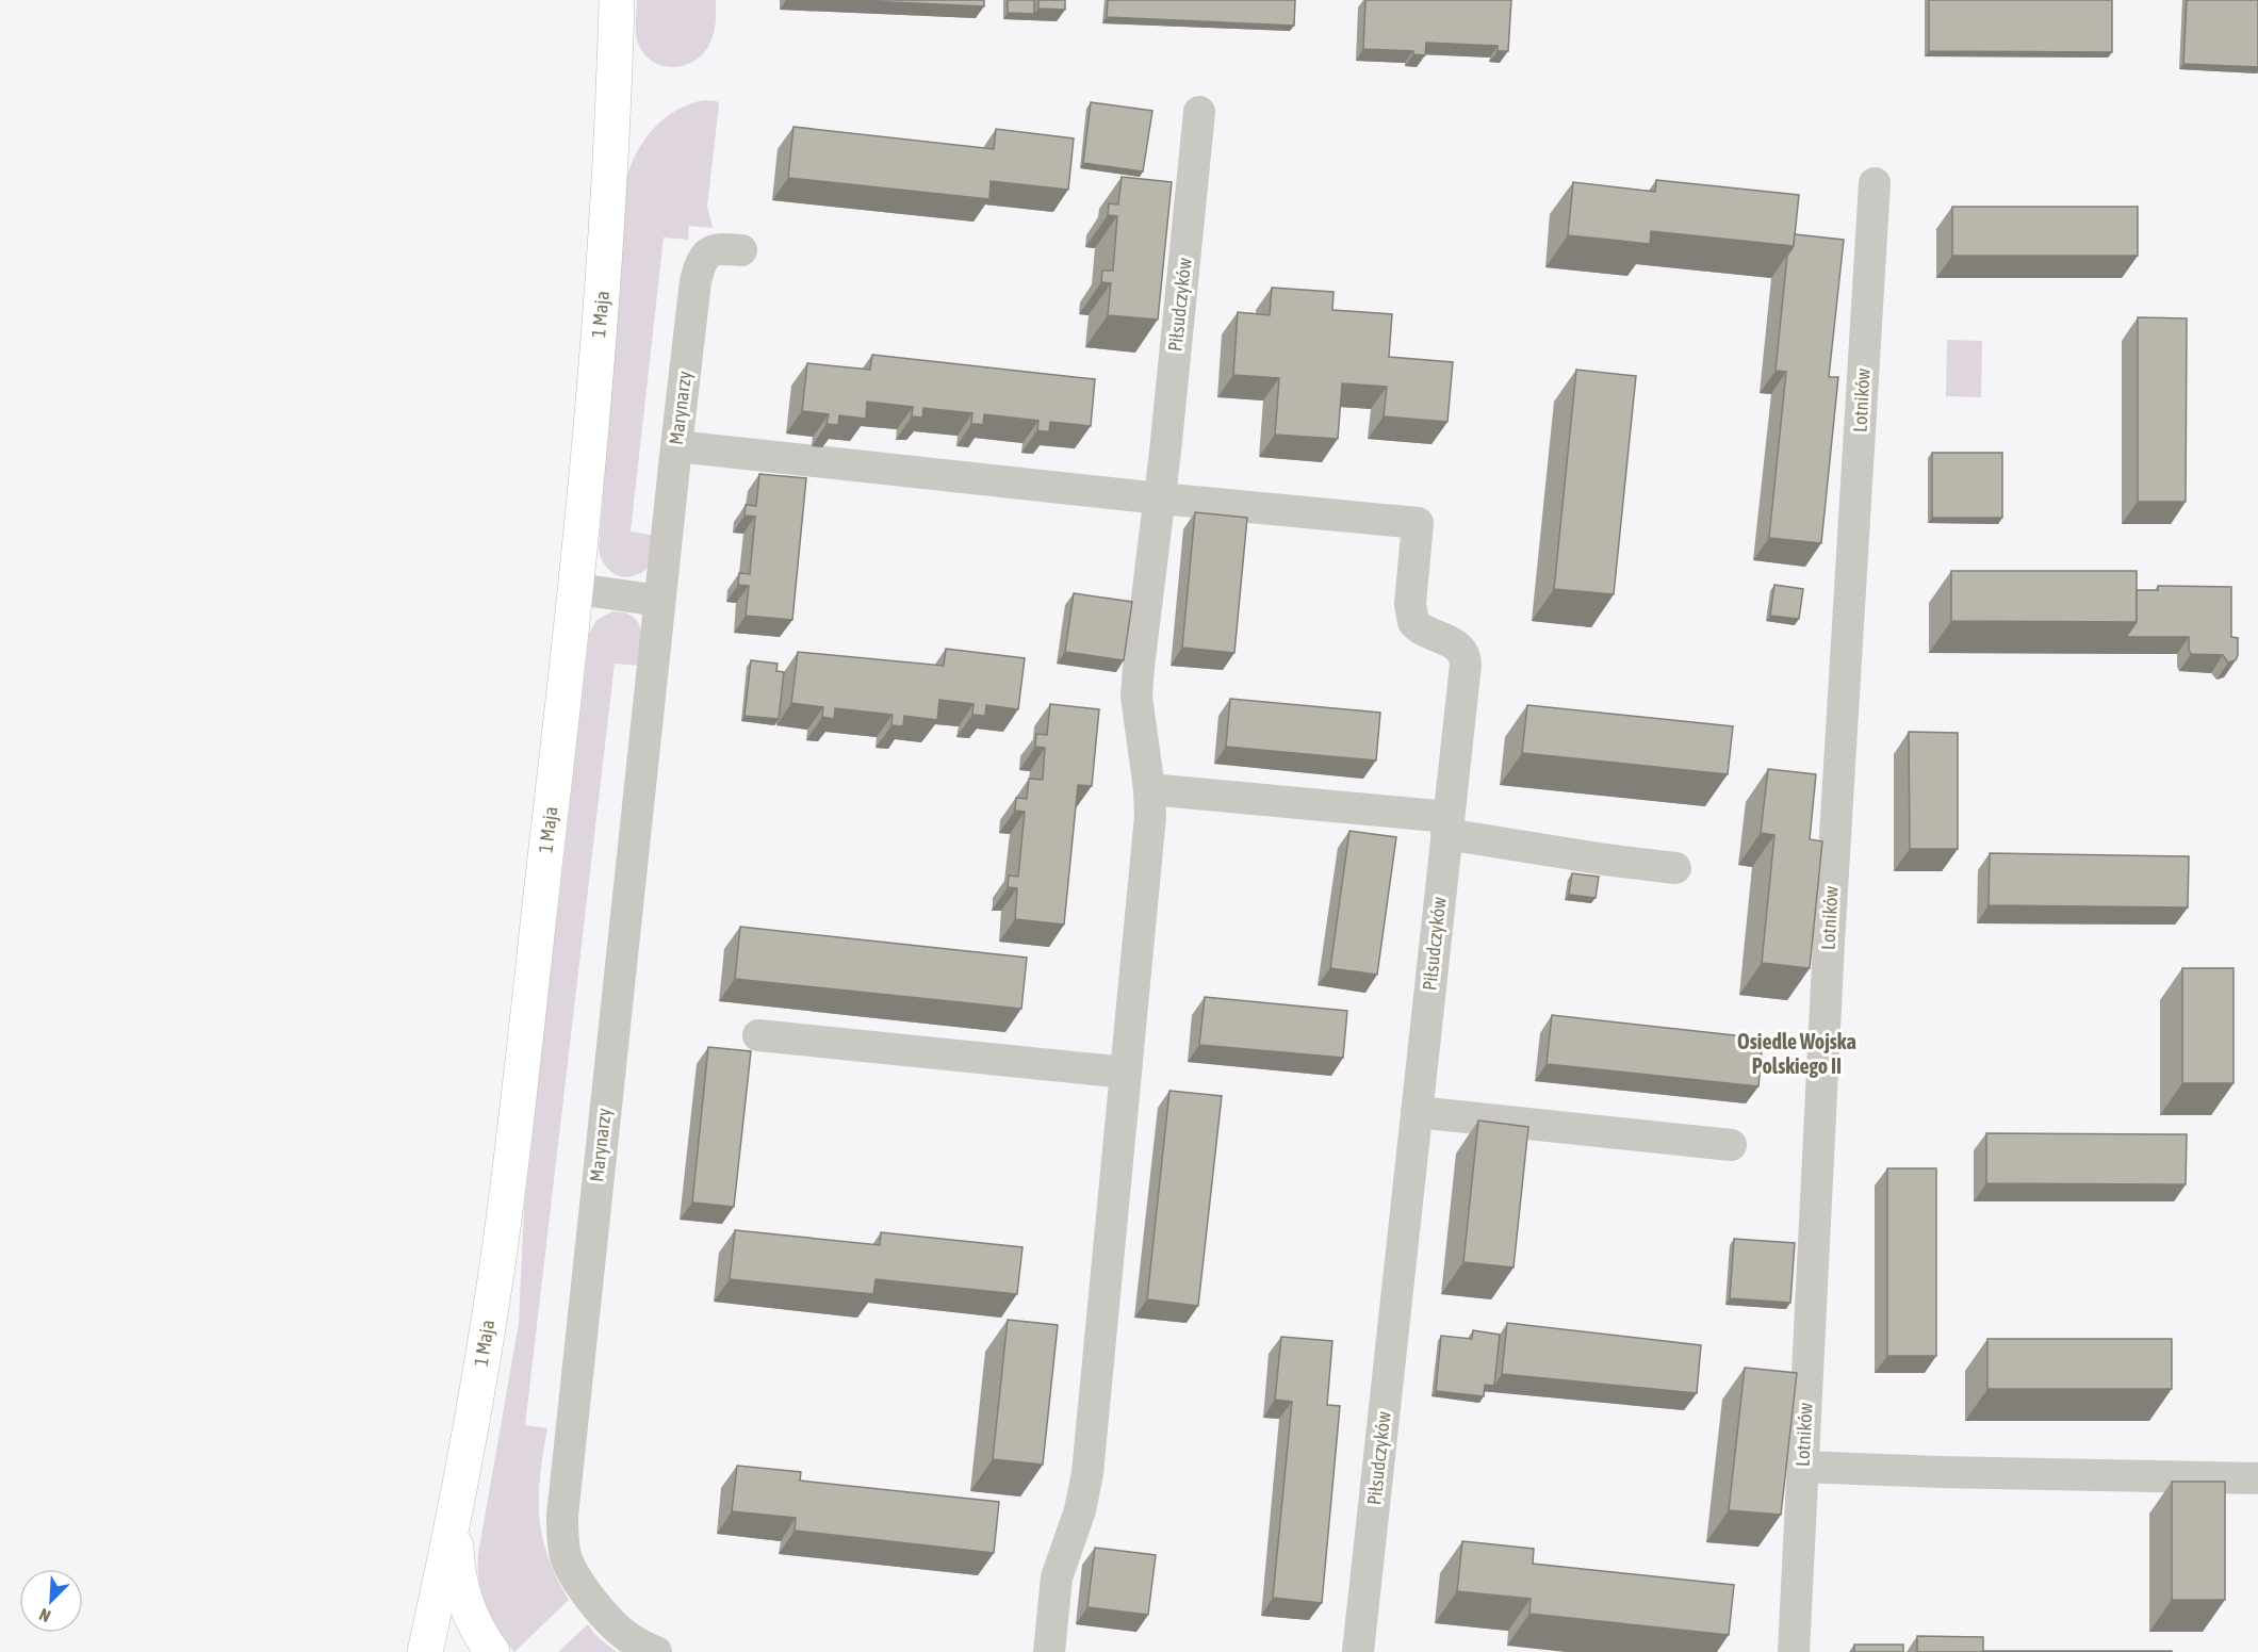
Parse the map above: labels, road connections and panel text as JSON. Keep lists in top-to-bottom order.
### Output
{
  "streets": {
    "street": [
      "Piłsudczyków",
      "1 Maja",
      "Lotników",
      "Marynarzy"
    ]
  },
  "districts": ["Osiedle Wojska Polskiego II"],
  "north": "bottom left"
}
